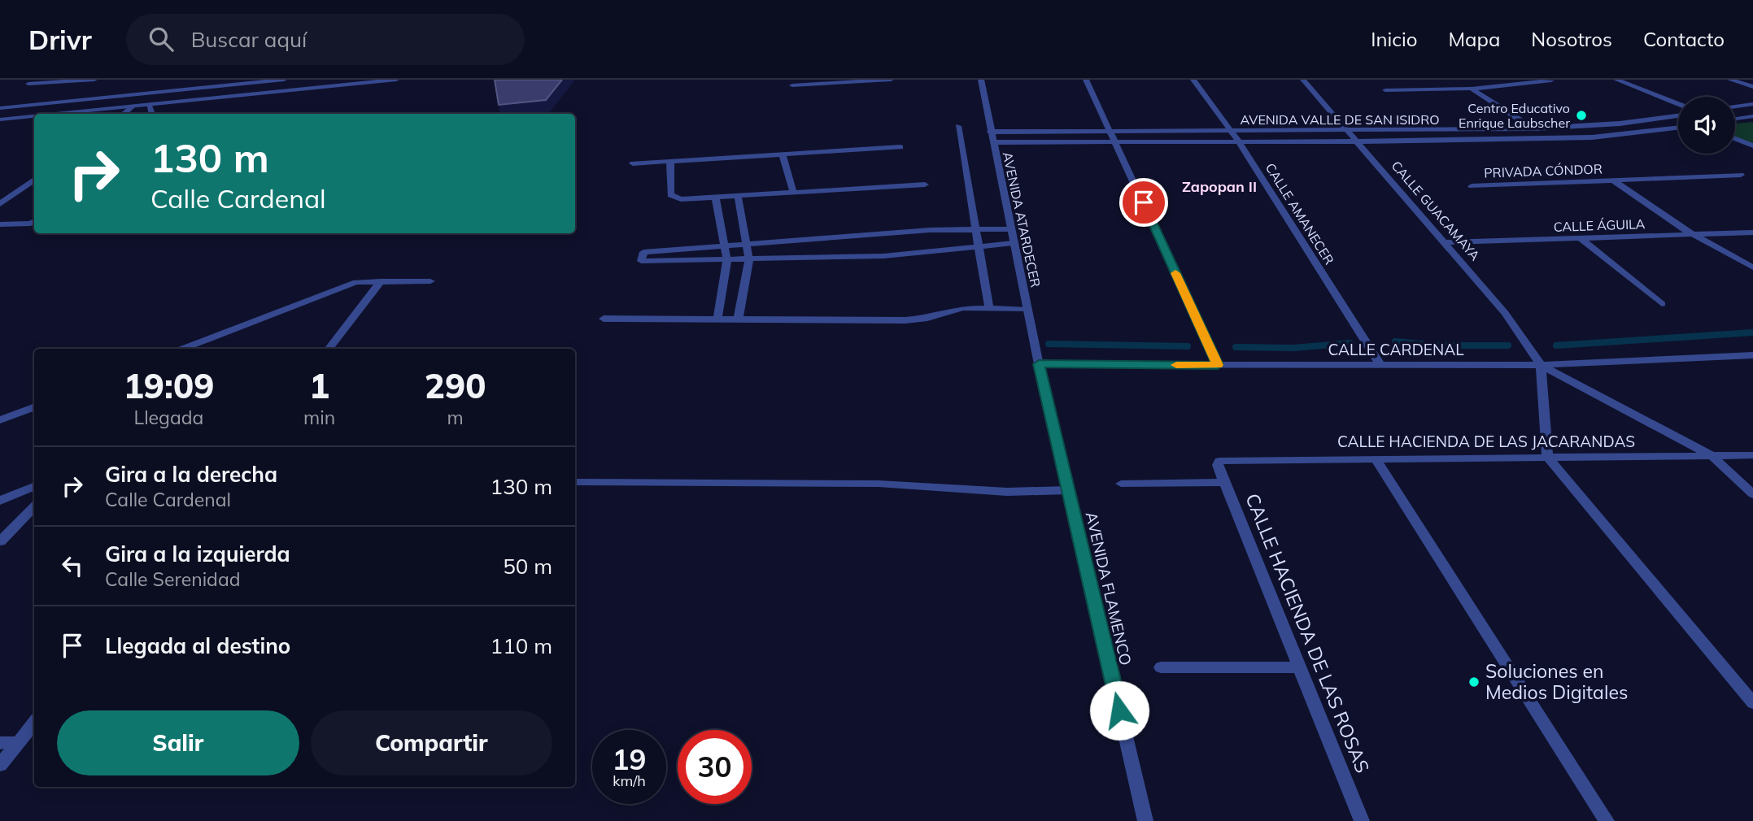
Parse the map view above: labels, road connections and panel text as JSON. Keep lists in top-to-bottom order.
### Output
{
  "streets": {
    "street": [
      "AVENIDA VALLE DE SAN ISIDRO",
      "PRIVADA CÓNDOR",
      "CALLE GUACAMAYA",
      "CALLE AMANECER",
      "AVENIDA ATARDECER",
      "CALLE ÁGUILA",
      "CALLE CARDENAL",
      "CALLE HACIENDA DE LAS JACARANDAS",
      "AVENIDA FLAMENCO",
      "CALLE HACIENDA DE LAS ROSAS"
    ]
  },
  "crossings": [
    ["AVENIDA VALLE DE SAN ISIDRO", "CALLE GUACAMAYA"],
    ["AVENIDA VALLE DE SAN ISIDRO", "CALLE AMANECER"],
    ["AVENIDA VALLE DE SAN ISIDRO", "AVENIDA ATARDECER"],
    ["PRIVADA CÓNDOR", "CALLE ÁGUILA"],
    ["CALLE GUACAMAYA", "CALLE ÁGUILA"],
    ["CALLE GUACAMAYA", "CALLE CARDENAL"],
    ["CALLE GUACAMAYA", "CALLE HACIENDA DE LAS JACARANDAS"],
    ["CALLE AMANECER", "CALLE CARDENAL"],
    ["AVENIDA ATARDECER", "CALLE CARDENAL"],
    ["AVENIDA ATARDECER", "AVENIDA FLAMENCO"],
    ["CALLE CARDENAL", "AVENIDA FLAMENCO"],
    ["CALLE HACIENDA DE LAS JACARANDAS", "CALLE HACIENDA DE LAS ROSAS"]
  ],
  "districts": ["Zapopan II"],
  "places": ["Centro Educativo Enrique Laubscher", "Soluciones en Medios Digitales"],
  "page": {
    "header": "Drivr",
    "search": "Buscar aquí",
    "nav": [
      "Inicio",
      "Mapa",
      "Nosotros",
      "Contacto"
    ],
    "turn": ["130 m", "Calle Cardenal"],
    "eta": [
      "19:09",
      "Llegada",
      "1",
      "min",
      "290",
      "m"
    ],
    "list": [
      {
        "name": "Gira a la derecha",
        "note": "Calle Cardenal",
        "value": "130 m"
      },
      {
        "name": "Gira a la izquierda",
        "note": "Calle Serenidad",
        "value": "50 m"
      },
      {
        "name": "Llegada al destino",
        "value": "110 m"
      }
    ],
    "buttons": ["Salir", "Compartir"],
    "speed": "19 km/h",
    "limit": "30"
  }
}
